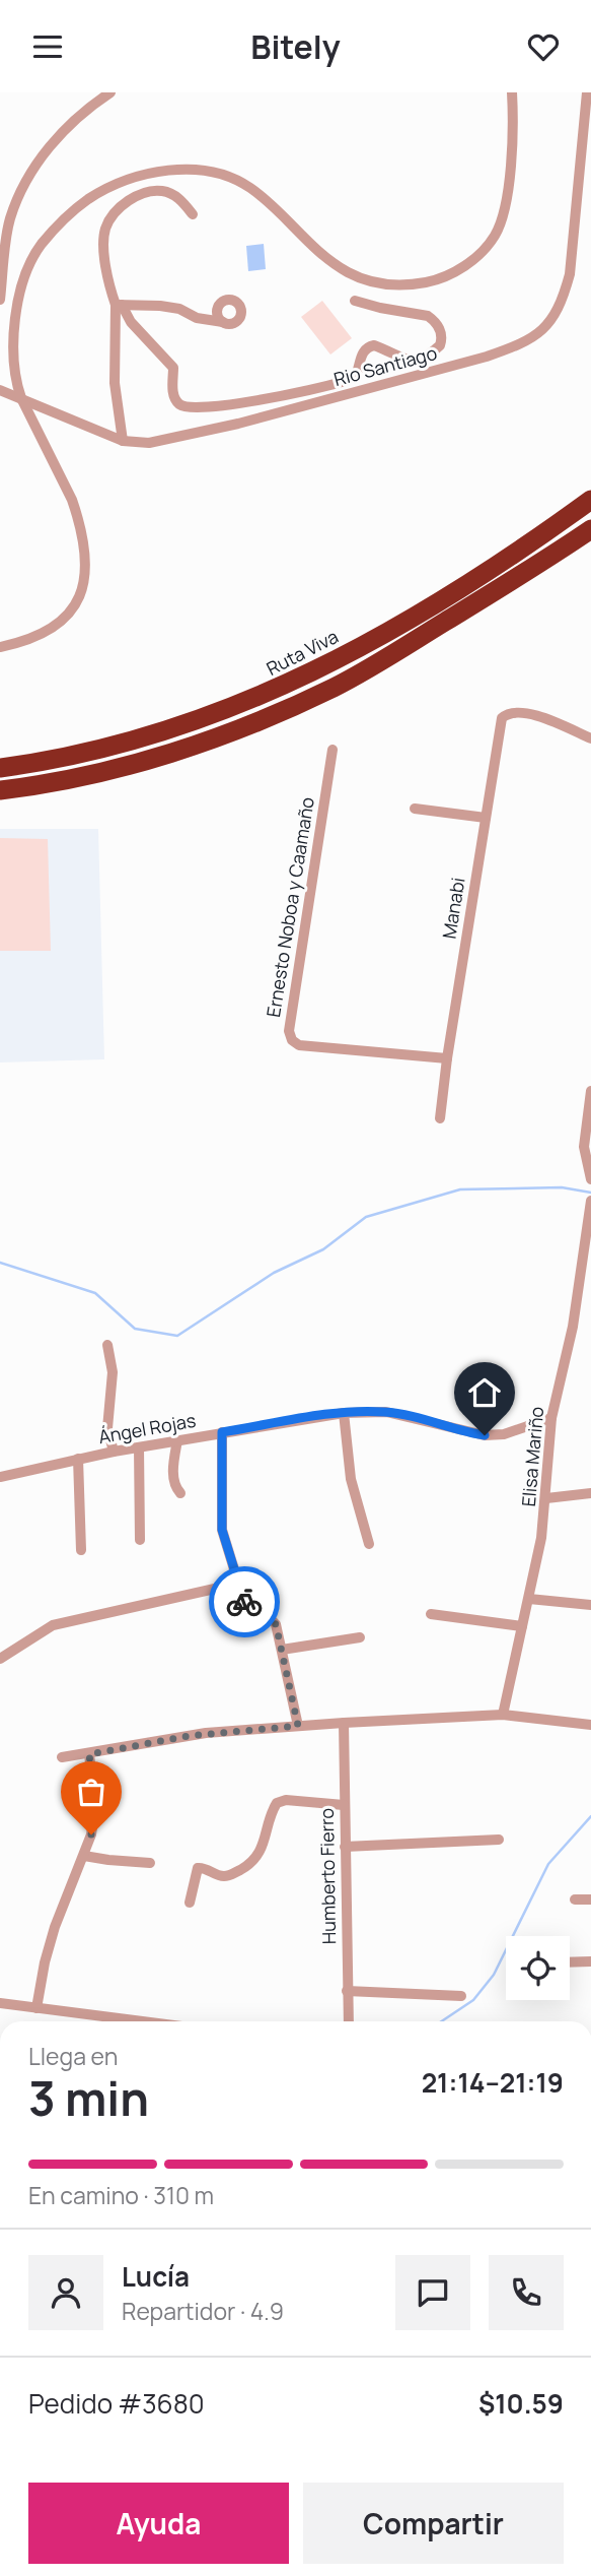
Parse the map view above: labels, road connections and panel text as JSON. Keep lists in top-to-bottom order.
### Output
{
  "streets": {
    "highway": ["Ruta Viva"],
    "street": [
      "Rio Santiago",
      "Ernesto Noboa y Caamaño",
      "Manabi",
      "Ángel Rojas",
      "Elisa Mariño",
      "Humberto Fierro"
    ]
  },
  "crossings": [
    ["Ernesto Noboa y Caamaño", "Manabi"],
    ["Ángel Rojas", "Elisa Mariño"]
  ],
  "page": {
    "header": "Bitely",
    "heading": ["3 min", "Llega en", "21:14–21:19"],
    "panel": [
      "Lucía",
      "Repartidor · 4.9",
      "Pedido #3680",
      "$10.59"
    ],
    "bar": "En camino · 310 m",
    "buttons": ["Ayuda", "Compartir"]
  }
}
